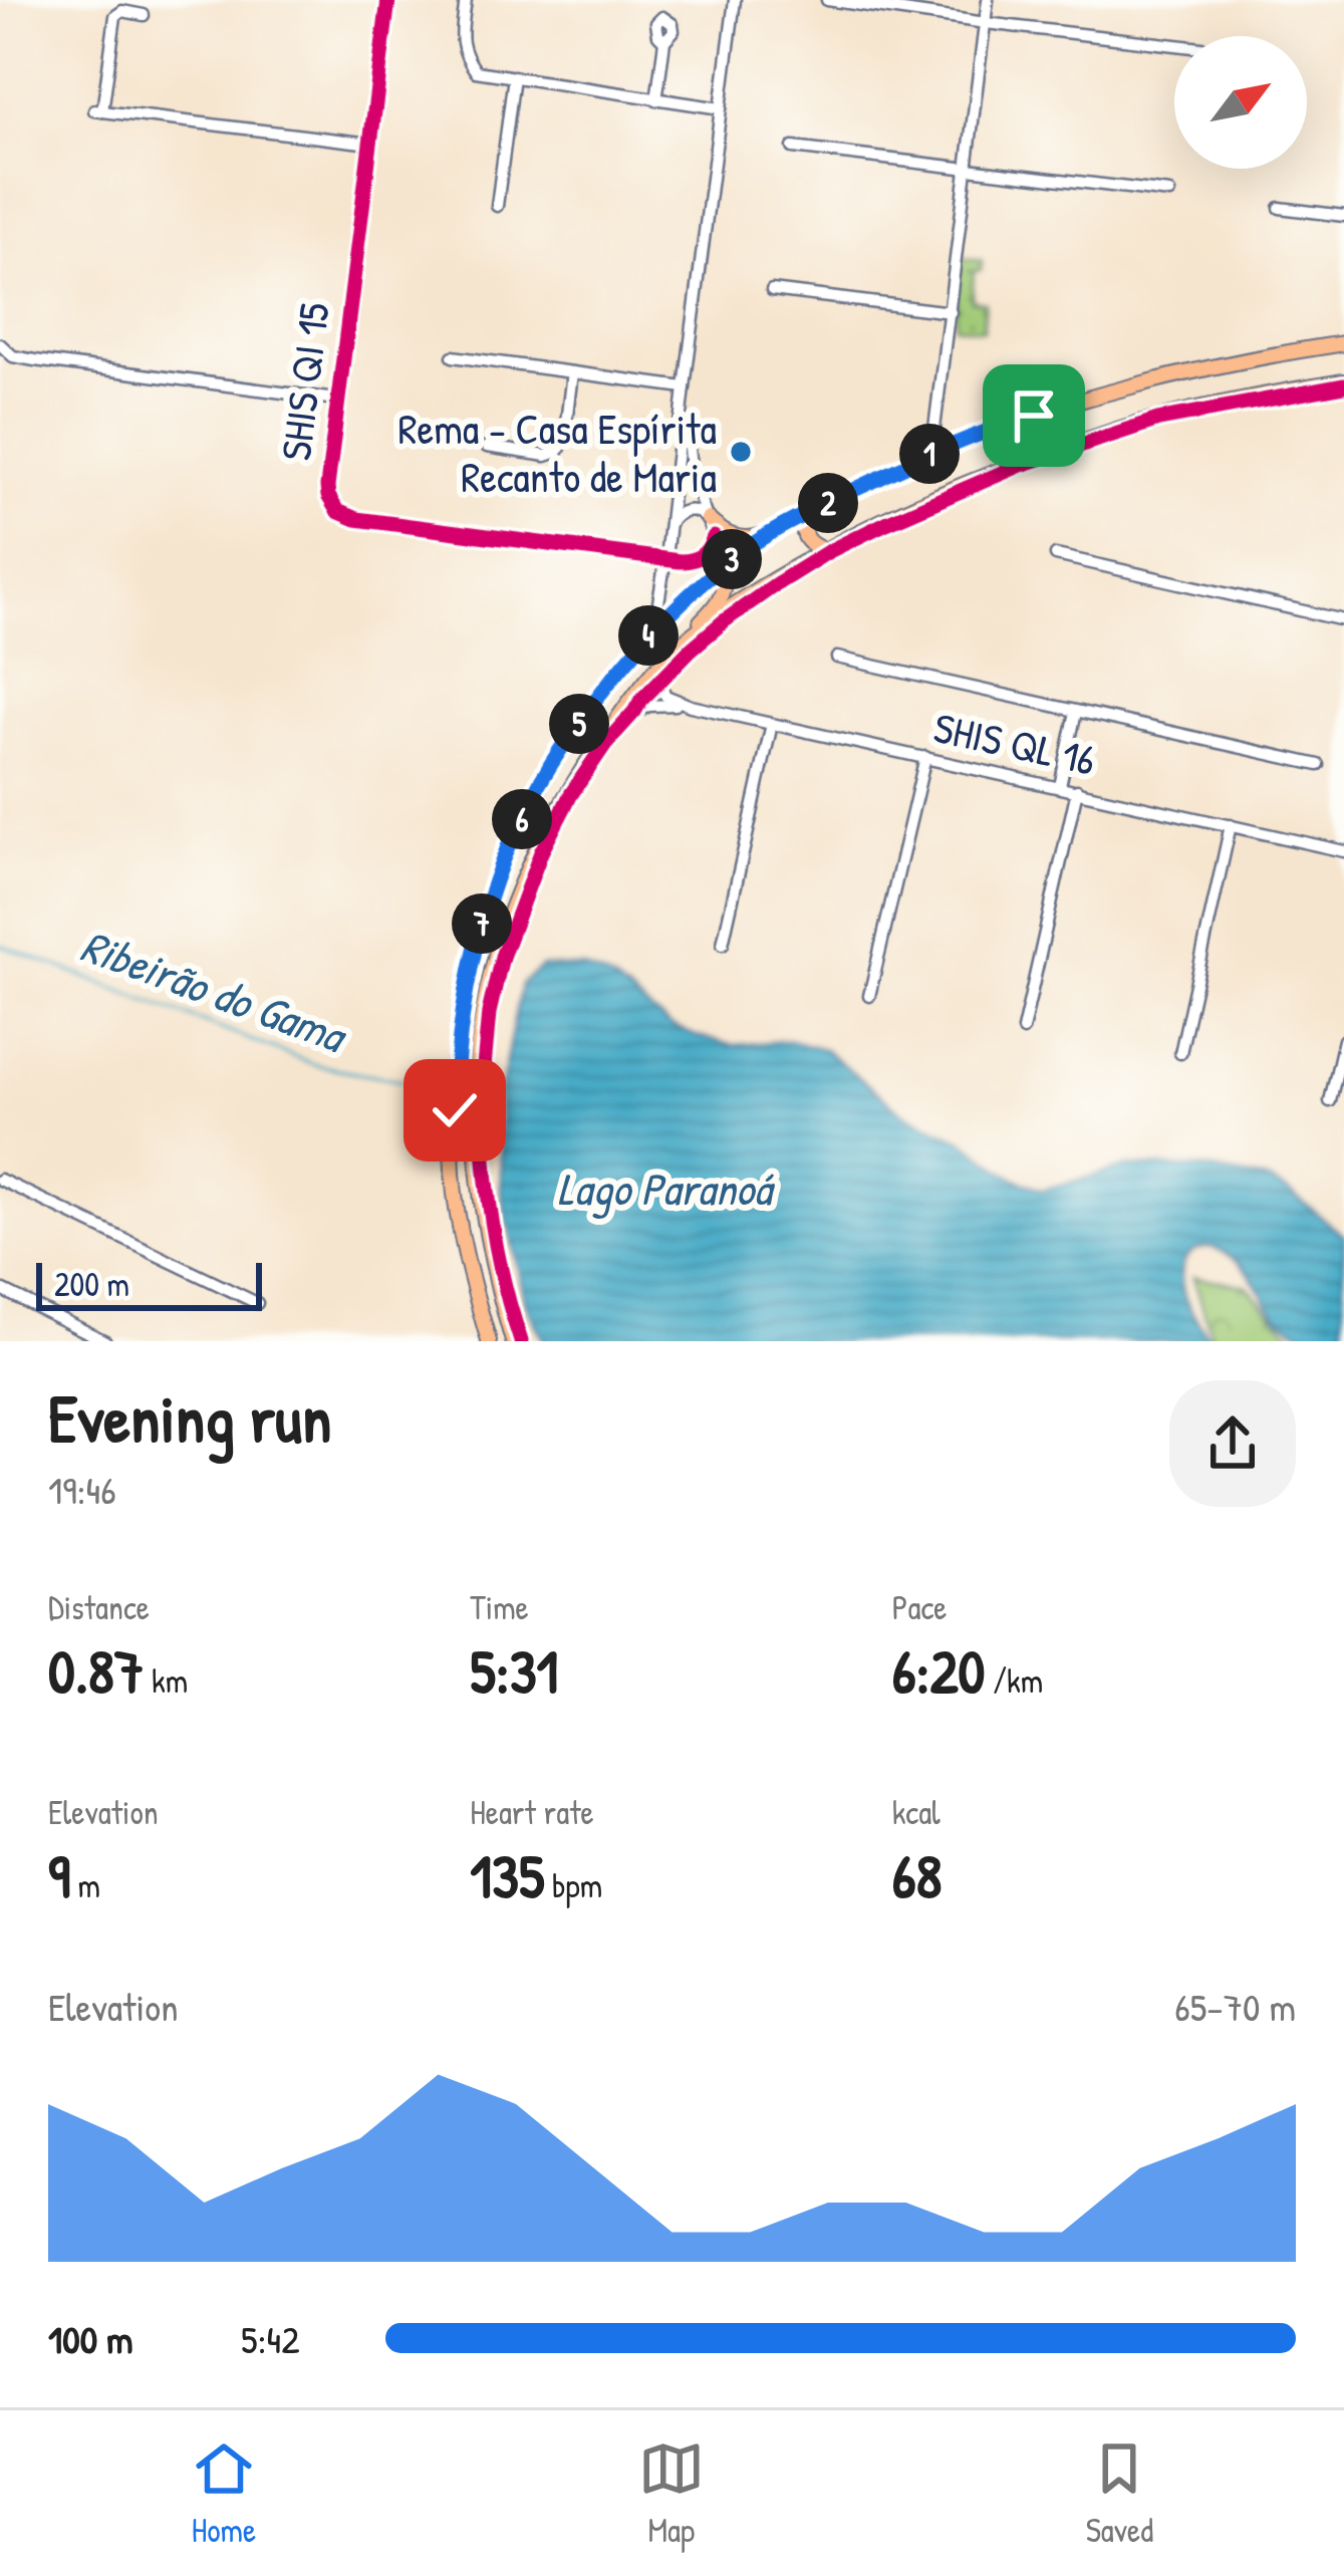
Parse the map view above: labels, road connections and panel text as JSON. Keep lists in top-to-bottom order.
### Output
{
  "streets": {
    "street": ["SHIS QI 15", "SHIS QL 16"]
  },
  "water": ["Ribeirão do Gama", "Lago Paranoá"],
  "places": ["Rema - Casa Espírita Recanto de Maria"],
  "scale_bar": "200 m",
  "north": "top right",
  "page": {
    "pins": [
      "1",
      "2",
      "3",
      "4",
      "5",
      "6",
      "7"
    ],
    "scale": "200 m",
    "heading": ["Evening run", "19:46"],
    "stats": [
      ["Distance", "0.87 km"],
      ["Time", "5:31"],
      ["Pace", "6:20 /km"],
      ["Elevation", "9 m"],
      ["Heart rate", "135 bpm"],
      ["kcal", "68"]
    ],
    "chart": ["Elevation", "65–70 m"],
    "list": [
      {
        "name": "100 m",
        "note": "5:42"
      }
    ],
    "tabs": ["Home", "Map", "Saved"]
  }
}
